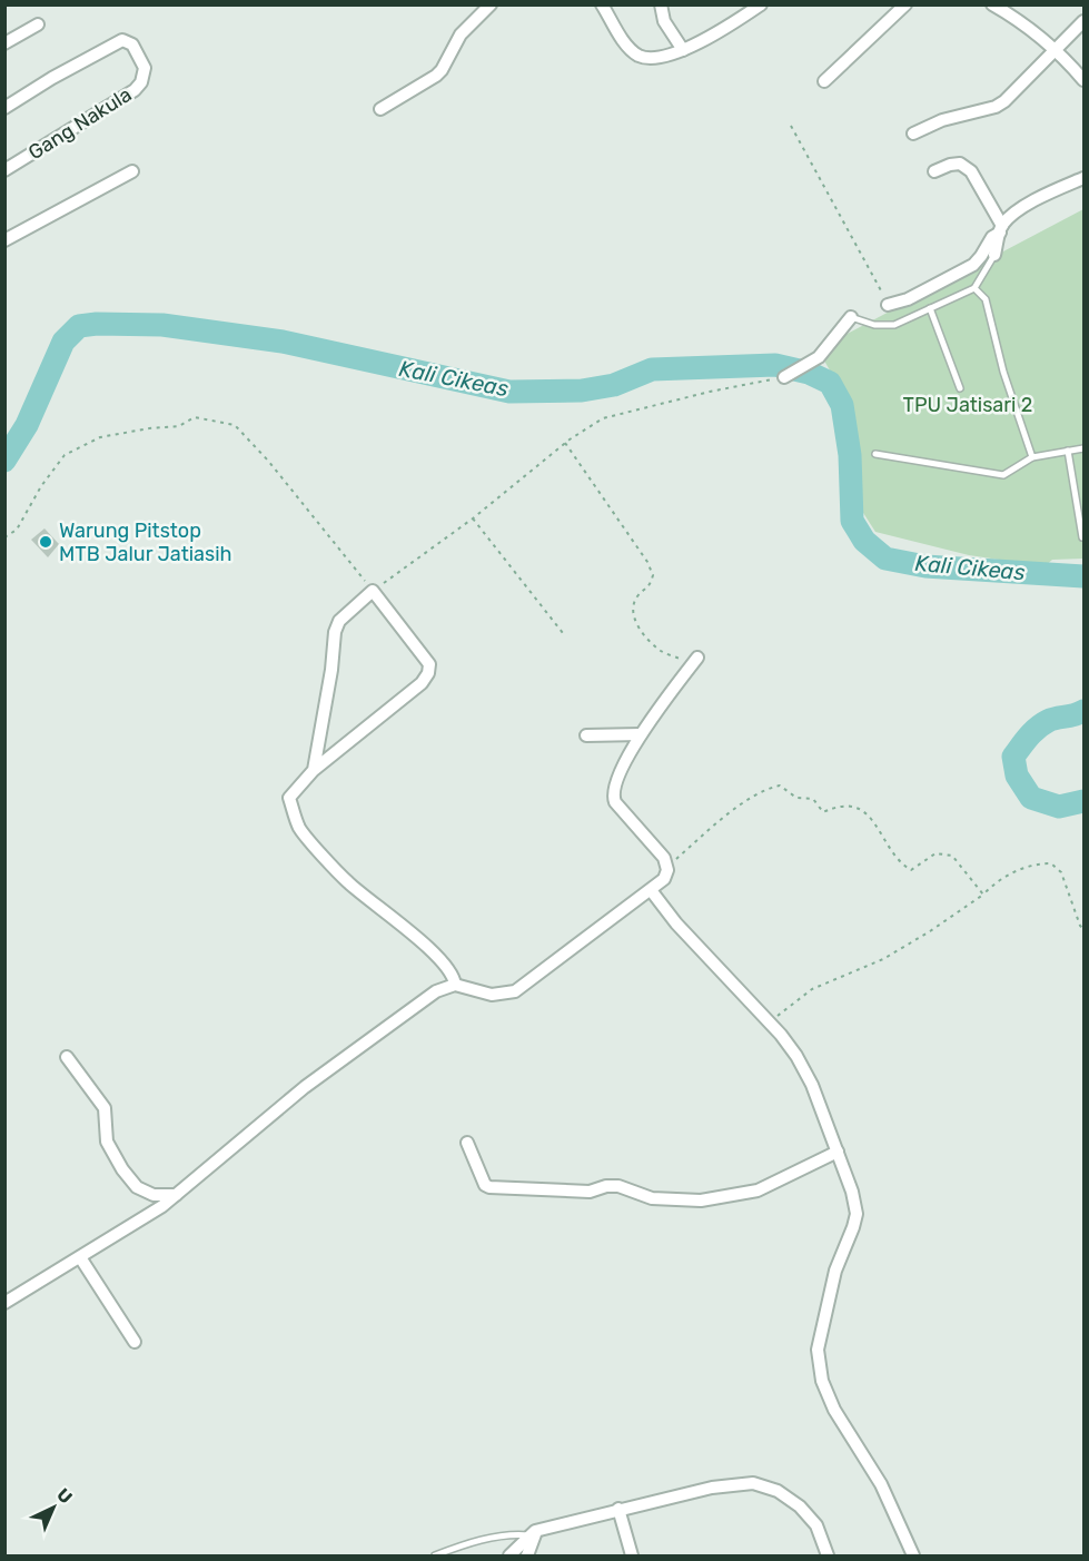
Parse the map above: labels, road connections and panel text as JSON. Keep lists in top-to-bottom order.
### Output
{
  "streets": {
    "street": ["Gang Nakula"]
  },
  "water": ["Kali Cikeas"],
  "parks": ["TPU Jatisari 2"],
  "places": ["Warung Pitstop MTB Jalur Jatiasih"],
  "north": "top right"
}
